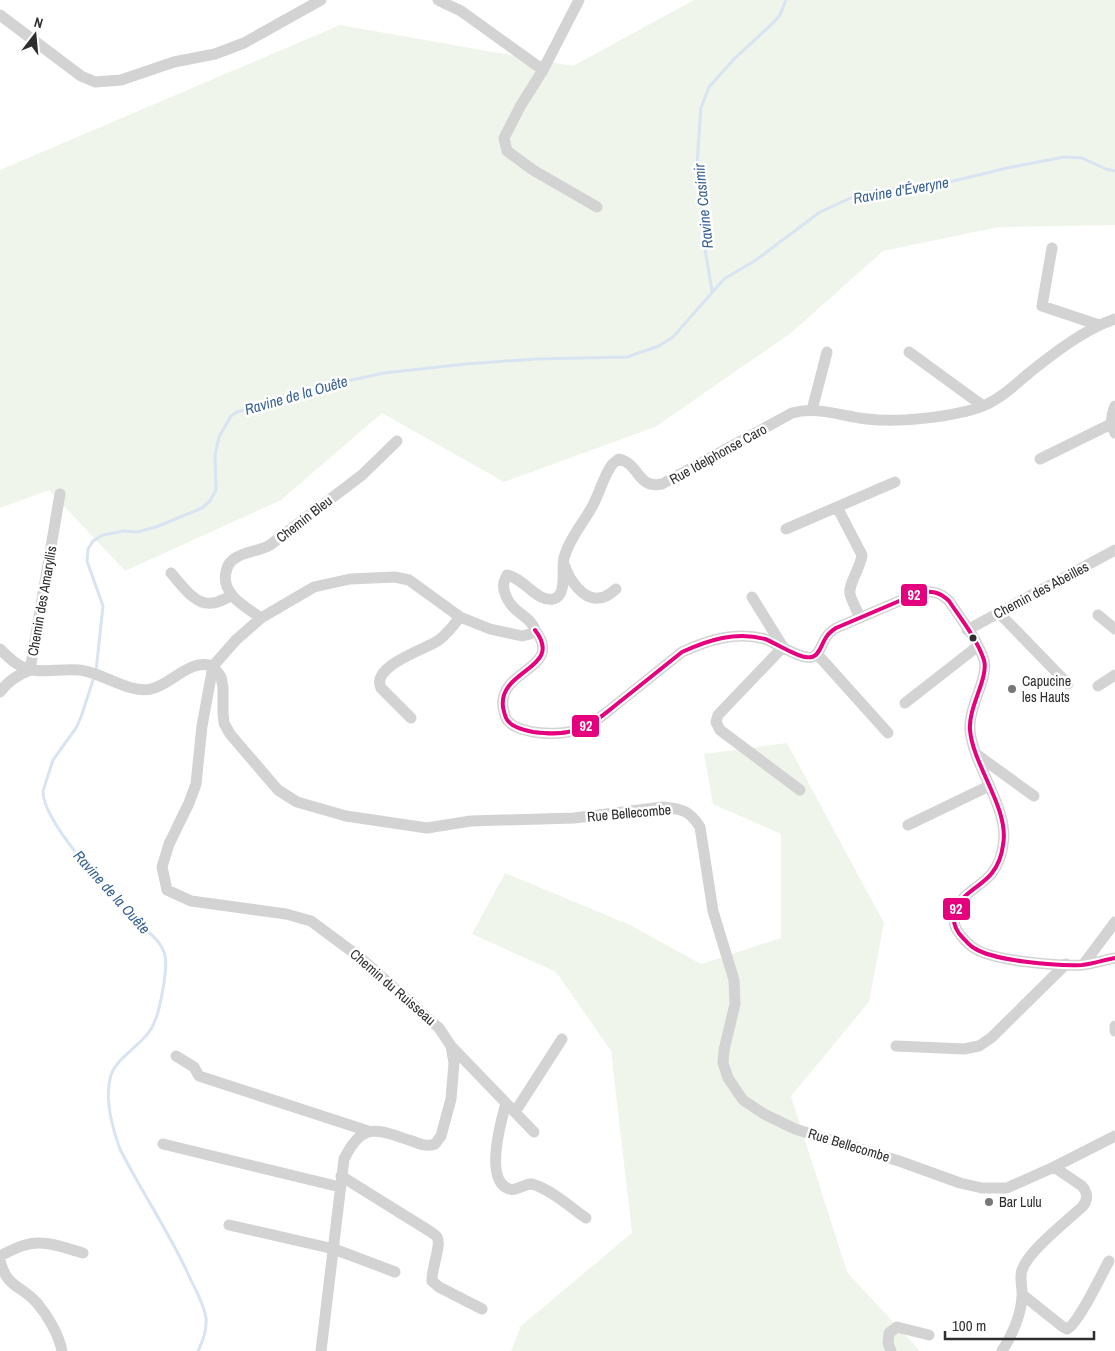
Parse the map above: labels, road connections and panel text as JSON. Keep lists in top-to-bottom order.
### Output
{
  "streets": {
    "street": [
      "Rue Idelphonse Caro",
      "Chemin Bleu",
      "Chemin des Abeilles",
      "Chemin des Amaryllis",
      "Rue Bellecombe",
      "Chemin du Ruisseau"
    ]
  },
  "crossings": [
    ["Rue Bellecombe", "Chemin du Ruisseau"]
  ],
  "water": ["Ravine d'Éveryne", "Ravine Casimir", "Ravine de la Ouête"],
  "places": ["Capucine les Hauts", "Bar Lulu"],
  "lines": ["transit line 92"],
  "scale_bar": "100 m",
  "north": "top"
}
